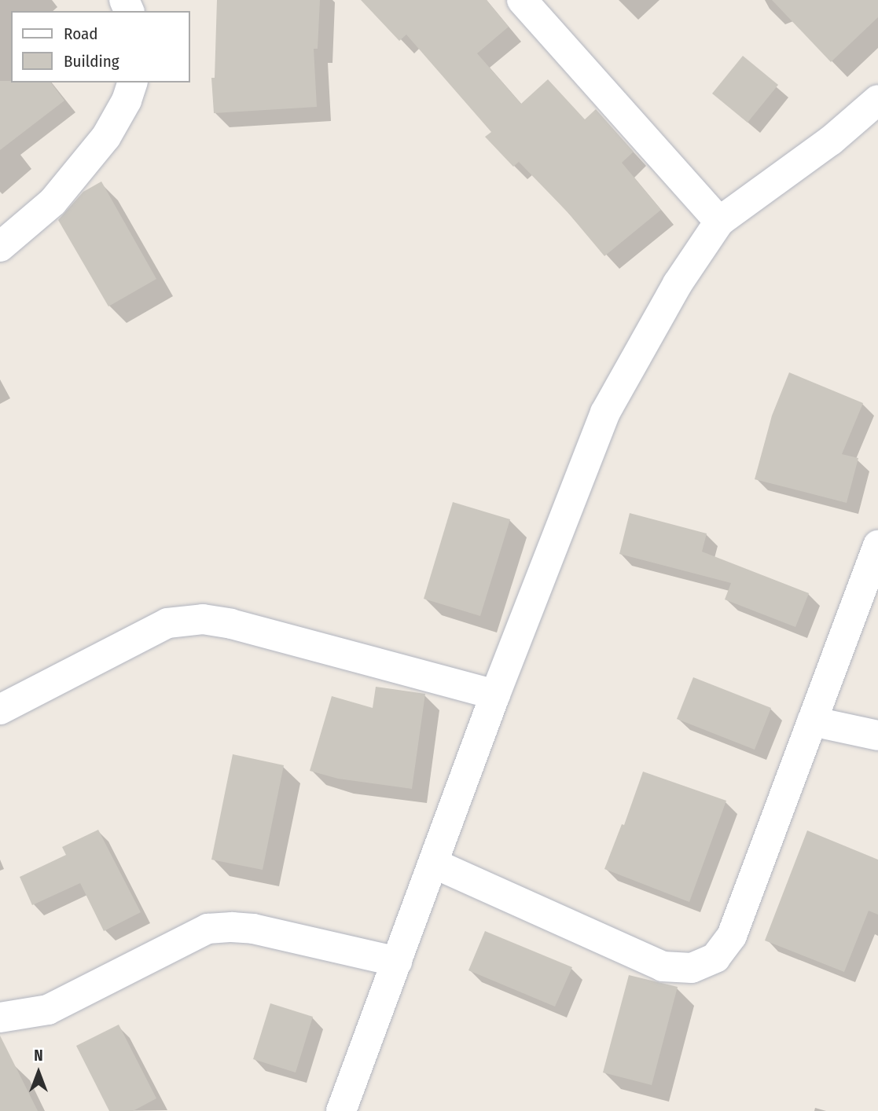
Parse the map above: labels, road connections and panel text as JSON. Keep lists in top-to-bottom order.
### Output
{
  "legend": ["Road", "Building"],
  "north": "top"
}
